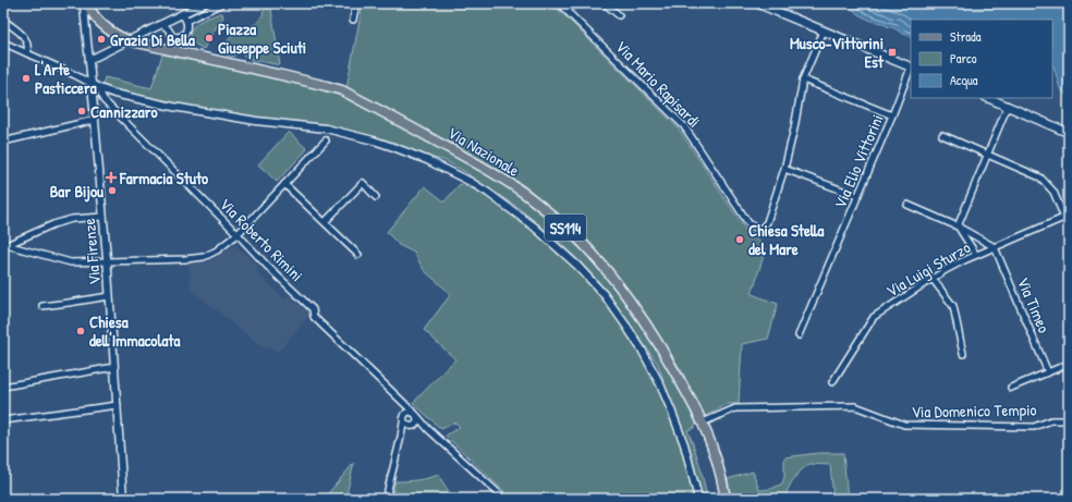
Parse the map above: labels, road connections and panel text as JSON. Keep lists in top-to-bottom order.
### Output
{
  "streets": {
    "main road": ["Via Nazionale", "SS114"],
    "street": [
      "Via Mario Rapisardi",
      "Via Elio Vittorini",
      "Via Roberto Rimini",
      "Via Firenze",
      "Via Luigi Sturzo",
      "Via Timeo",
      "Via Domenico Tempio"
    ]
  },
  "crossings": [
    ["Via Nazionale", "Via Firenze"],
    ["Via Nazionale", "Via Domenico Tempio"],
    ["Via Luigi Sturzo", "Via Timeo"]
  ],
  "places": {
    "other": [
      "Piazza Giuseppe Sciuti",
      "Grazia Di Bella",
      "L'Arte Pasticcera",
      "Cannizzaro",
      "Bar Bijou",
      "Chiesa Stella del Mare",
      "Chiesa dell'Immacolata"
    ],
    "transit": ["Musco-Vittorini Est"],
    "health": ["Farmacia Stuto"]
  },
  "legend": ["Strada", "Parco", "Acqua"]
}
